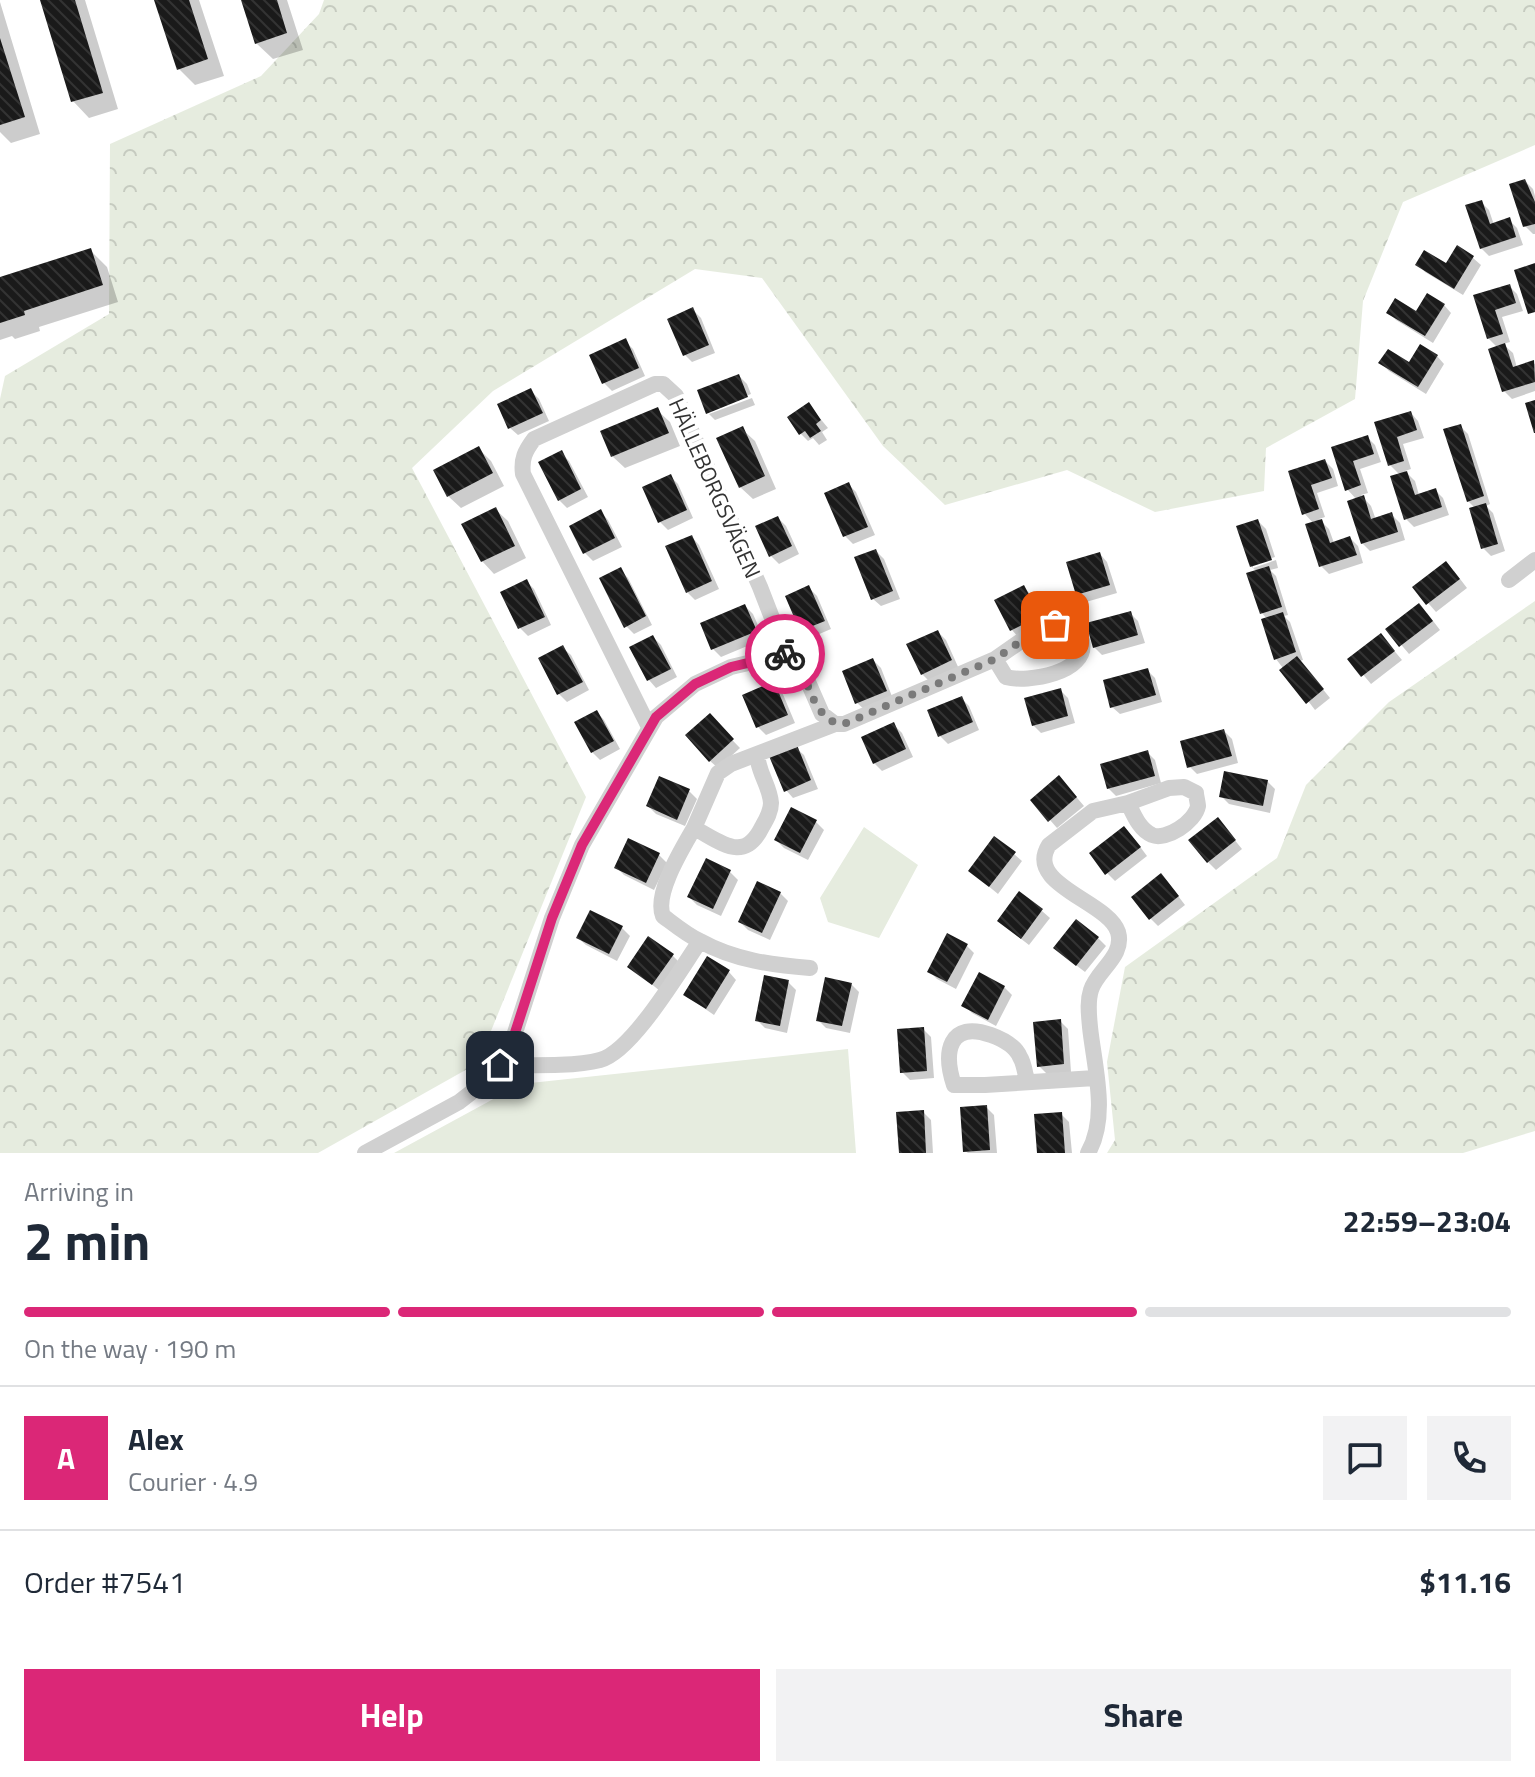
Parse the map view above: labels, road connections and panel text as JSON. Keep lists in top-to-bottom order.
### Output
{
  "streets": {
    "street": ["HÄLLEBORGSVÄGEN"]
  },
  "page": {
    "heading": ["2 min", "Arriving in", "22:59–23:04"],
    "panel": [
      "Alex",
      "Courier · 4.9",
      "Order #7541",
      "$11.16"
    ],
    "bar": "On the way · 190 m",
    "round": "A",
    "buttons": ["Help", "Share"]
  }
}
